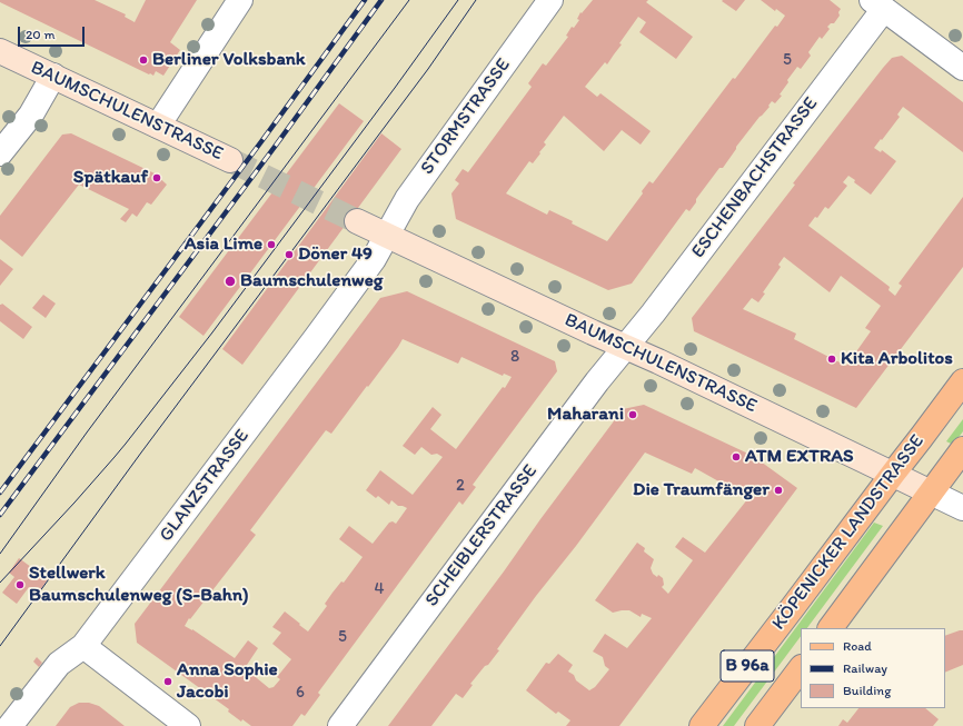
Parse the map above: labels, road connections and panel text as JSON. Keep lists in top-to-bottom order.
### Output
{
  "streets": {
    "main road": ["BAUMSCHULENSTRASSE", "KÖPENICKER LANDSTRASSE", "B 96a"],
    "street": [
      "STORMSTRASSE",
      "ESCHENBACHSTRASSE",
      "GLANZSTRASSE",
      "SCHEIBLERSTRASSE"
    ]
  },
  "crossings": [
    ["BAUMSCHULENSTRASSE", "STORMSTRASSE"],
    ["BAUMSCHULENSTRASSE", "ESCHENBACHSTRASSE"],
    ["BAUMSCHULENSTRASSE", "GLANZSTRASSE"],
    ["BAUMSCHULENSTRASSE", "KÖPENICKER LANDSTRASSE"],
    ["BAUMSCHULENSTRASSE", "SCHEIBLERSTRASSE"],
    ["STORMSTRASSE", "GLANZSTRASSE"],
    ["ESCHENBACHSTRASSE", "SCHEIBLERSTRASSE"]
  ],
  "places": [
    "Berliner Volksbank",
    "Spätkauf",
    "Asia Lime",
    "Döner 49",
    "Baumschulenweg",
    "Kita Arbolitos",
    "Maharani",
    "ATM EXTRAS",
    "Die Traumfänger",
    "Stellwerk Baumschulenweg (S-Bahn)",
    "Anna Sophie Jacobi"
  ],
  "house_numbers": [
    "5",
    "8",
    "2",
    "4",
    "5",
    "6"
  ],
  "legend": ["Road", "Railway", "Building"],
  "scale_bar": "20 m"
}
